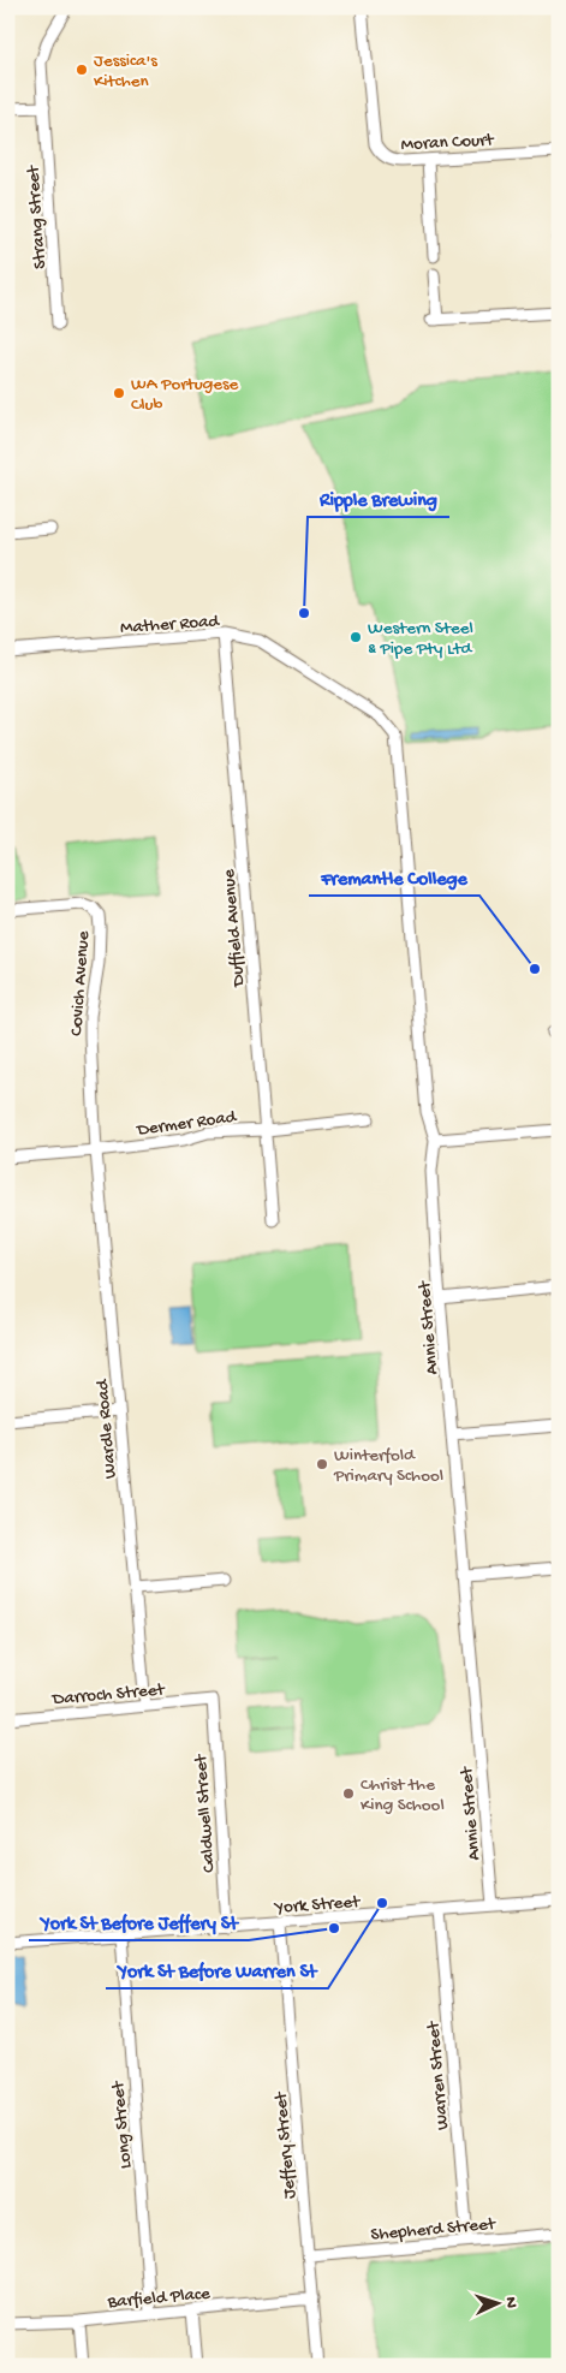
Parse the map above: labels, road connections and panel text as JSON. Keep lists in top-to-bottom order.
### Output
{
  "streets": {
    "street": [
      "Moran Court",
      "Strang Street",
      "Mather Road",
      "Duffield Avenue",
      "Covich Avenue",
      "Dermer Road",
      "Annie Street",
      "Wardle Road",
      "Darroch Street",
      "Caldwell Street",
      "York Street",
      "Warren Street",
      "Long Street",
      "Jeffery Street",
      "Shepherd Street",
      "Barfield Place"
    ]
  },
  "crossings": [
    ["Mather Road", "Duffield Avenue"],
    ["Mather Road", "Annie Street"],
    ["Duffield Avenue", "Dermer Road"],
    ["Covich Avenue", "Dermer Road"],
    ["Covich Avenue", "Wardle Road"],
    ["Dermer Road", "Wardle Road"],
    ["Annie Street", "York Street"],
    ["Wardle Road", "Darroch Street"],
    ["Darroch Street", "Caldwell Street"],
    ["Caldwell Street", "York Street"],
    ["York Street", "Warren Street"],
    ["York Street", "Long Street"],
    ["York Street", "Jeffery Street"],
    ["Warren Street", "Shepherd Street"],
    ["Long Street", "Barfield Place"],
    ["Jeffery Street", "Shepherd Street"],
    ["Jeffery Street", "Barfield Place"]
  ],
  "places": [
    "Jessica's Kitchen",
    "WA Portugese Club",
    "Ripple Brewing",
    "Western Steel & Pipe Pty Ltd",
    "Fremantle College",
    "Winterfold Primary School",
    "Christ the King School",
    "York St Before Warren St",
    "York St Before Jeffery St"
  ],
  "north": "right"
}
